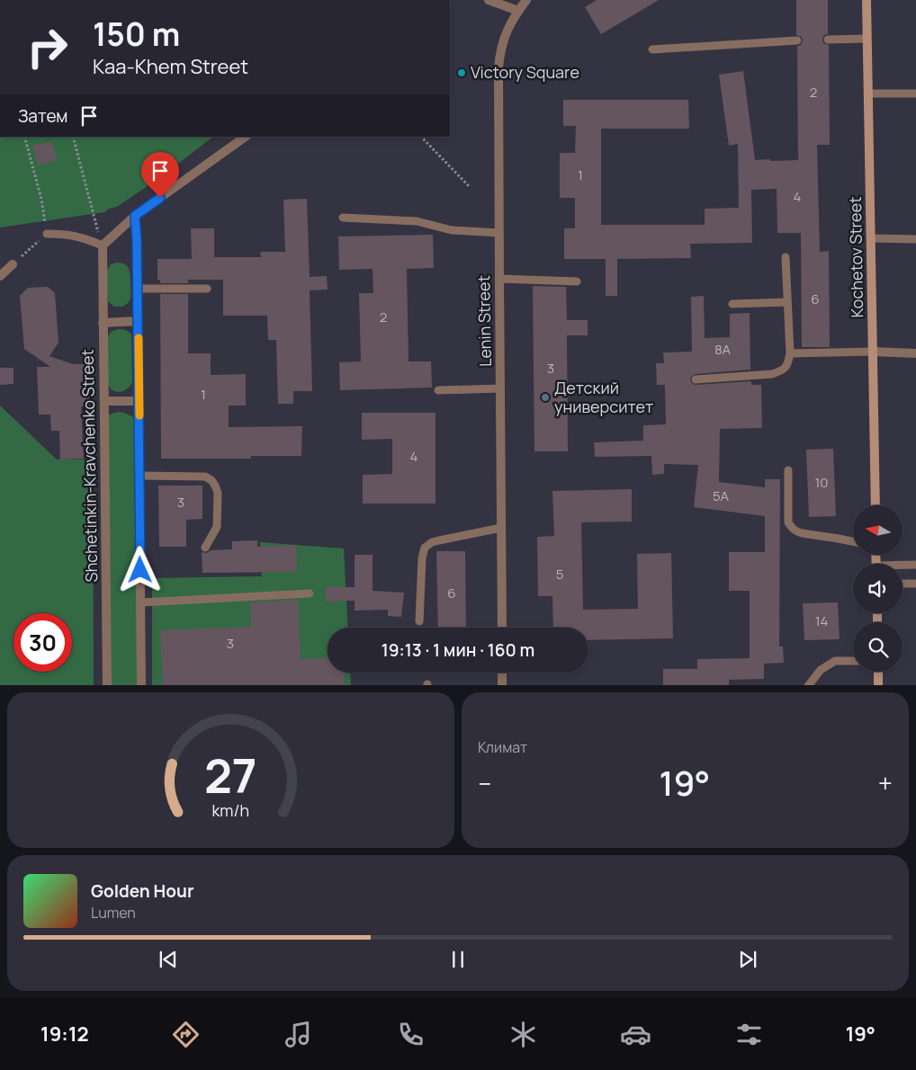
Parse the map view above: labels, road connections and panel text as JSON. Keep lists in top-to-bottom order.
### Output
{
  "streets": {
    "main road": ["Kochetov Street"],
    "street": ["Lenin Street", "Shchetinkin-Kravchenko Street"]
  },
  "places": ["Victory Square", "Детский университет"],
  "house_numbers": [
    "2",
    "1",
    "4",
    "6",
    "2",
    "8А",
    "3",
    "1",
    "4",
    "10",
    "5А",
    "3",
    "5",
    "6",
    "14",
    "3"
  ],
  "north": "left",
  "page": {
    "turn": ["150 m", "Kaa-Khem Street"],
    "then": "Затем",
    "limit": "30",
    "trip": "19:13 · 1 мин · 160 m",
    "tile": "Климат",
    "heat": ["−", "19°", "+"],
    "song": ["Golden Hour", "Lumen"],
    "tabs": ["19:12", "19°"],
    "gauge": ["27", "km/h"]
  }
}
